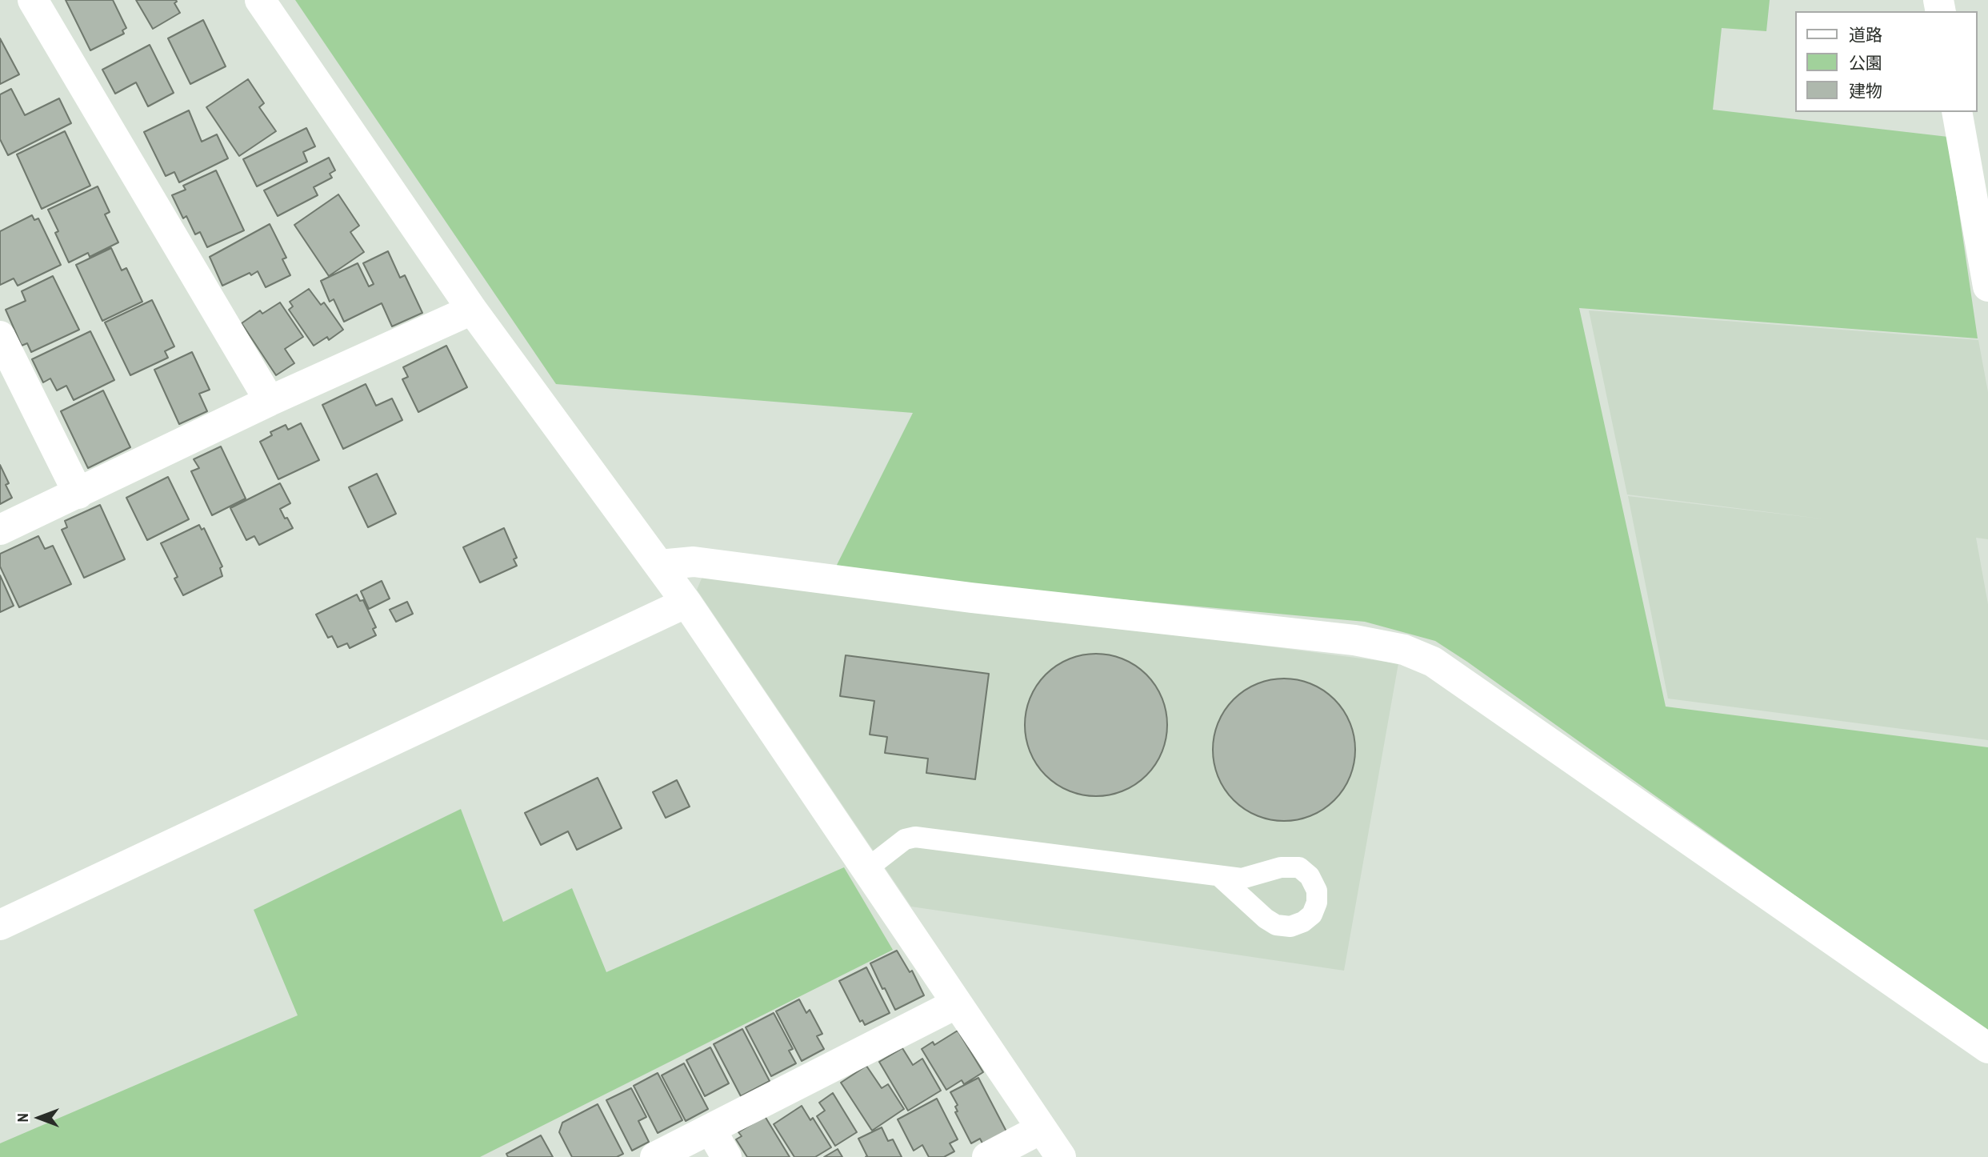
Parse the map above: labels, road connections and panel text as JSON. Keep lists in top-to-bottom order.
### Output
{
  "legend": ["道路", "公園", "建物"],
  "north": "left"
}
